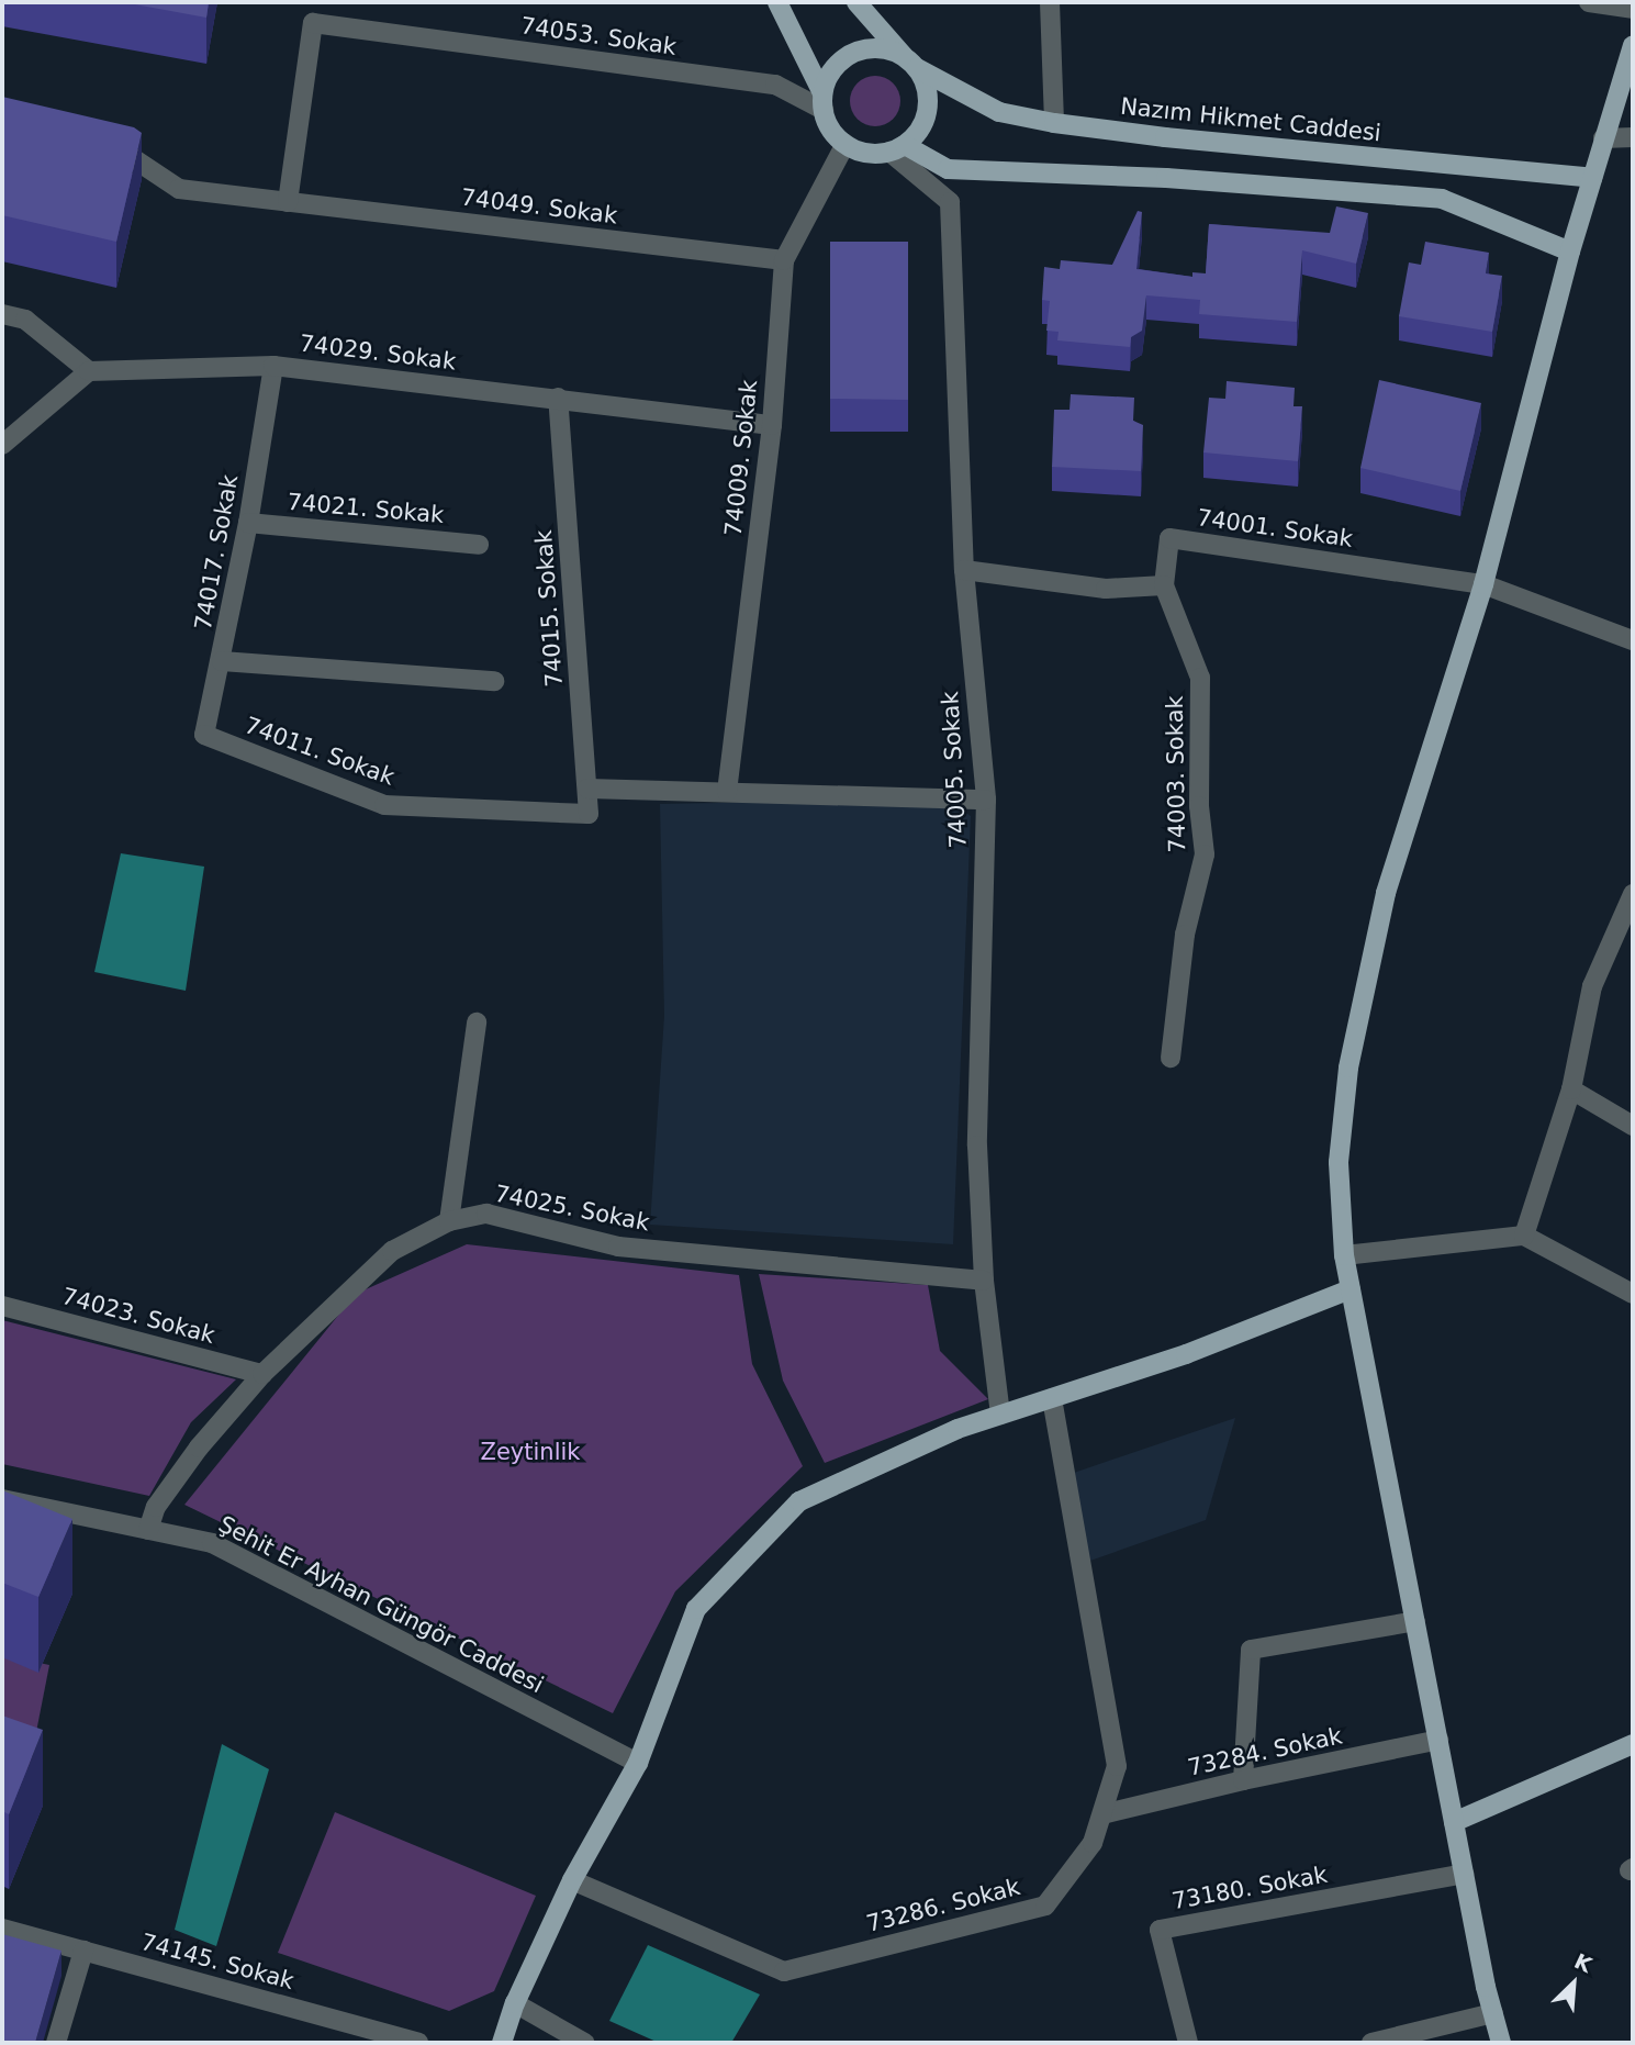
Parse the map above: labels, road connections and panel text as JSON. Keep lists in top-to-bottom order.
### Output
{
  "streets": {
    "main road": ["Nazım Hikmet Caddesi"],
    "street": [
      "74053. Sokak",
      "74049. Sokak",
      "74029. Sokak",
      "74009. Sokak",
      "74021. Sokak",
      "74001. Sokak",
      "74017. Sokak",
      "74015. Sokak",
      "74011. Sokak",
      "74005. Sokak",
      "74003. Sokak",
      "74025. Sokak",
      "74023. Sokak",
      "Şehit Er Ayhan Güngör Caddesi",
      "73284. Sokak",
      "73180. Sokak",
      "73286. Sokak",
      "74145. Sokak"
    ]
  },
  "crossings": [
    ["74053. Sokak", "Nazım Hikmet Caddesi"],
    ["74053. Sokak", "74049. Sokak"],
    ["74053. Sokak", "74009. Sokak"],
    ["74053. Sokak", "74005. Sokak"],
    ["Nazım Hikmet Caddesi", "74009. Sokak"],
    ["Nazım Hikmet Caddesi", "74005. Sokak"],
    ["74049. Sokak", "74009. Sokak"],
    ["74029. Sokak", "74009. Sokak"],
    ["74029. Sokak", "74017. Sokak"],
    ["74029. Sokak", "74015. Sokak"],
    ["74009. Sokak", "74005. Sokak"],
    ["74021. Sokak", "74017. Sokak"],
    ["74001. Sokak", "74003. Sokak"],
    ["74017. Sokak", "74011. Sokak"],
    ["74015. Sokak", "74011. Sokak"],
    ["74005. Sokak", "74025. Sokak"],
    ["74025. Sokak", "74023. Sokak"],
    ["74025. Sokak", "Şehit Er Ayhan Güngör Caddesi"],
    ["73284. Sokak", "73286. Sokak"]
  ],
  "parks": ["Zeytinlik"],
  "north": "top right"
}
